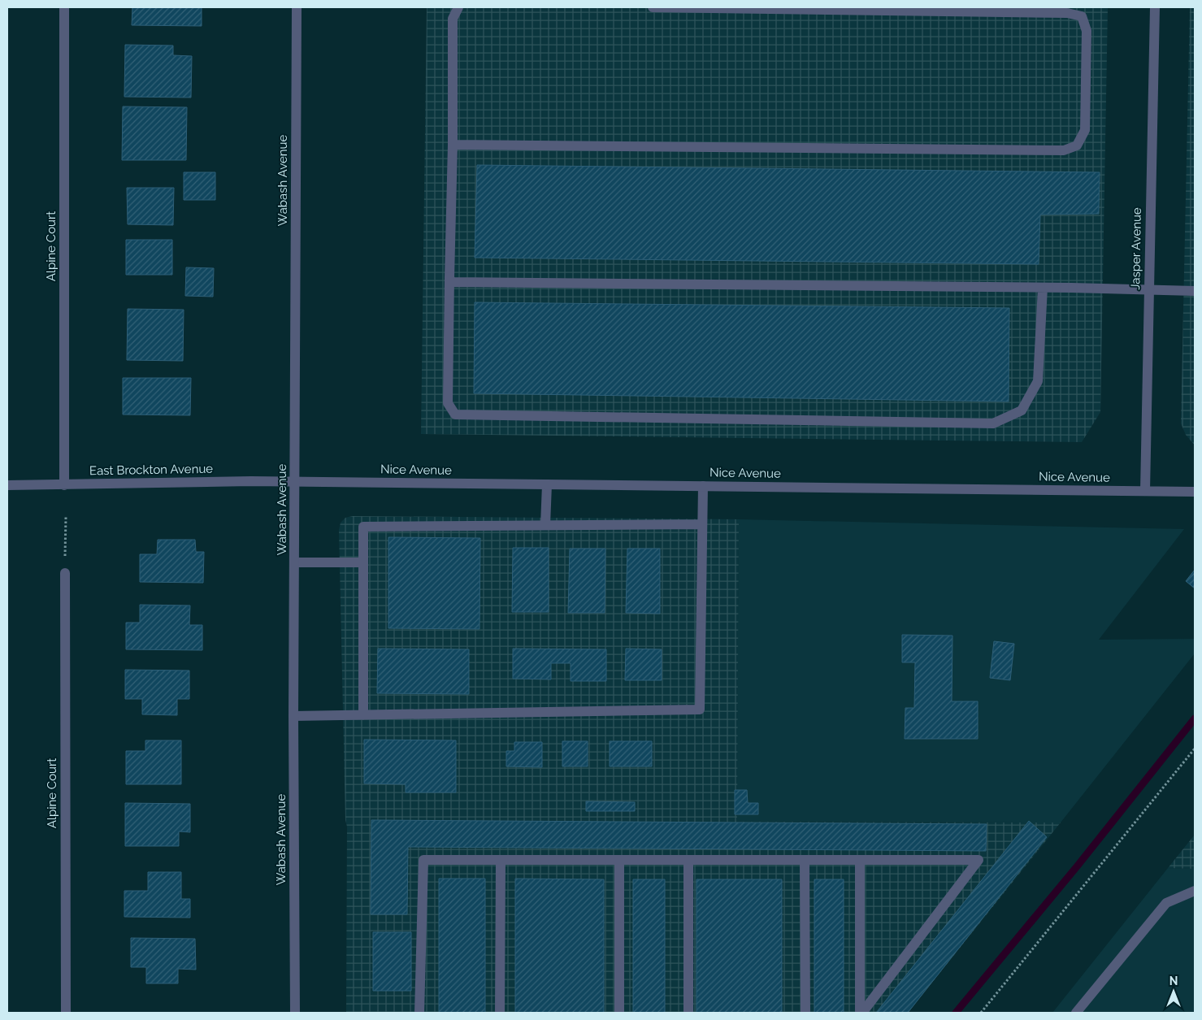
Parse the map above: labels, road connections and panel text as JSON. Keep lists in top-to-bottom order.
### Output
{
  "streets": {
    "street": [
      "Wabash Avenue",
      "Alpine Court",
      "Jasper Avenue",
      "East Brockton Avenue",
      "Nice Avenue"
    ]
  },
  "crossings": [
    ["Wabash Avenue", "East Brockton Avenue"],
    ["Wabash Avenue", "Nice Avenue"],
    ["Alpine Court", "East Brockton Avenue"],
    ["Jasper Avenue", "Nice Avenue"],
    ["East Brockton Avenue", "Nice Avenue"]
  ],
  "north": "top"
}
